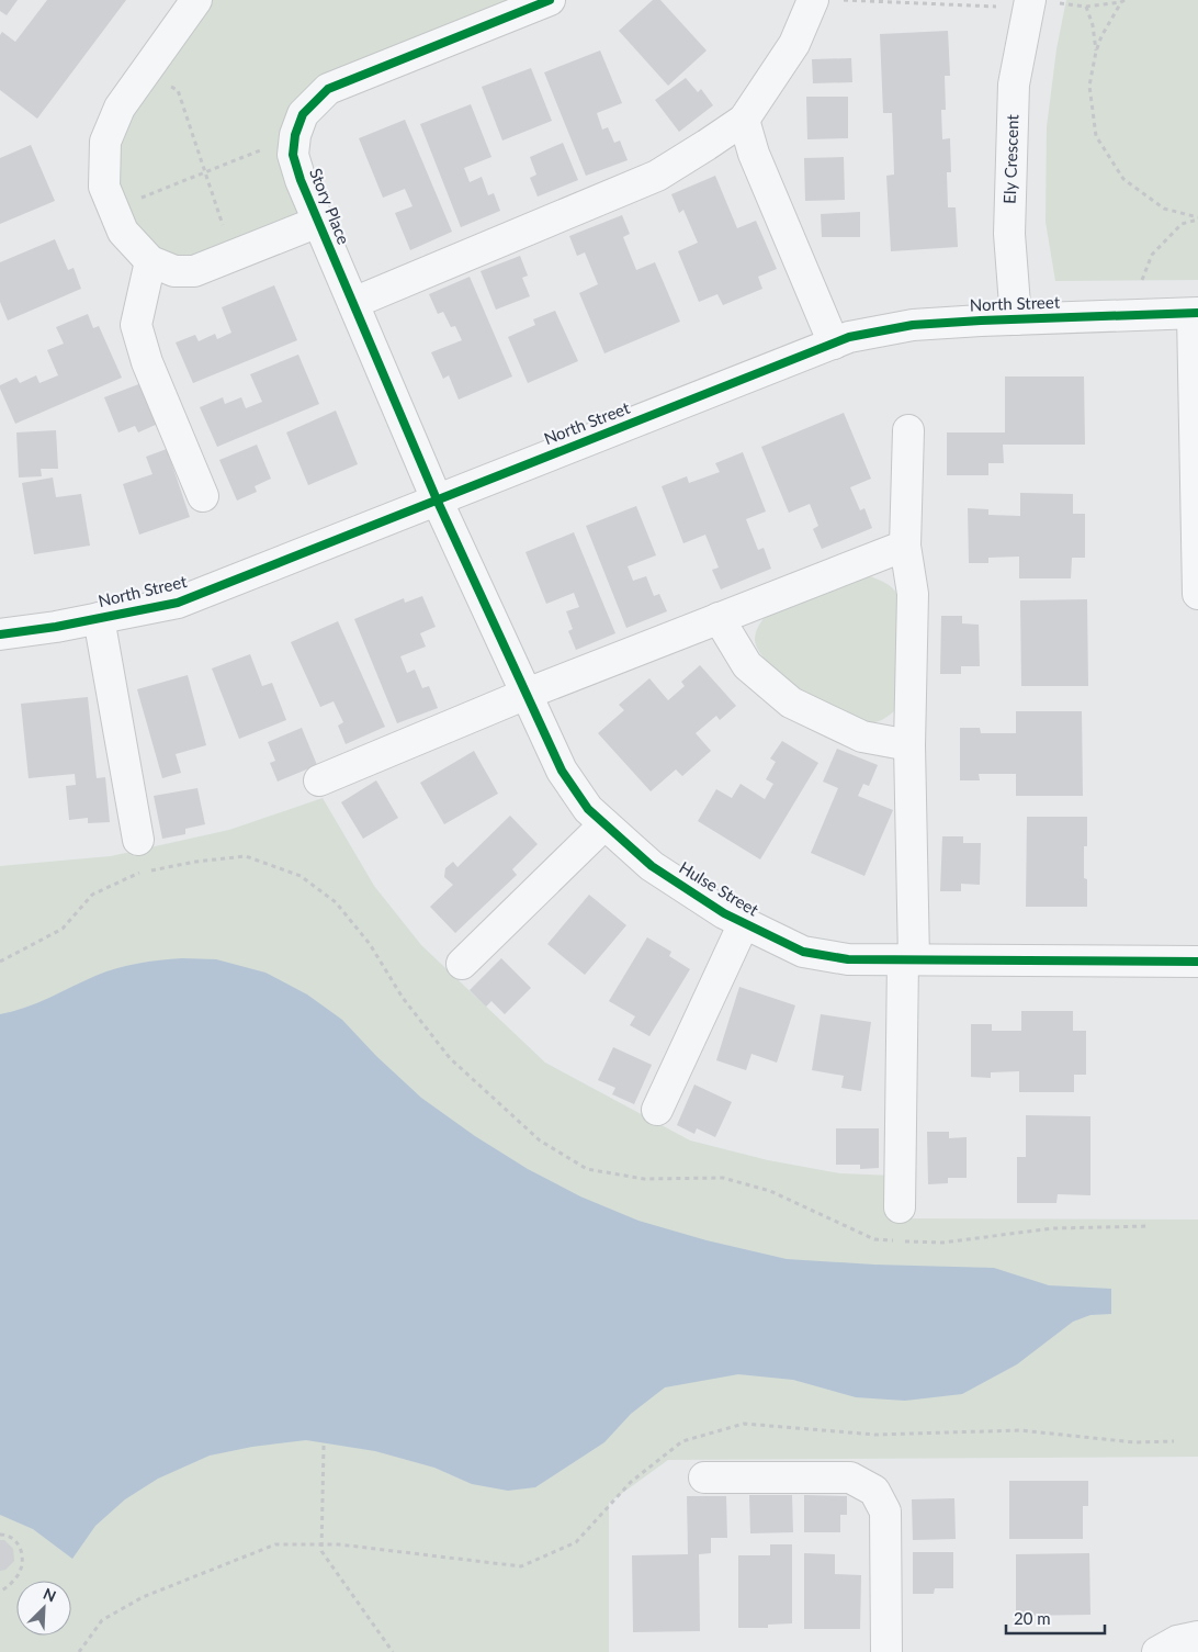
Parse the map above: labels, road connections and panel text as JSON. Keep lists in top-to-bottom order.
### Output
{
  "streets": {
    "street": [
      "Ely Crescent",
      "Story Place",
      "North Street",
      "Hulse Street"
    ]
  },
  "crossings": [
    ["Ely Crescent", "North Street"],
    ["Story Place", "North Street"],
    ["Story Place", "Hulse Street"],
    ["North Street", "Hulse Street"]
  ],
  "scale_bar": "20 m",
  "north": "top right"
}
